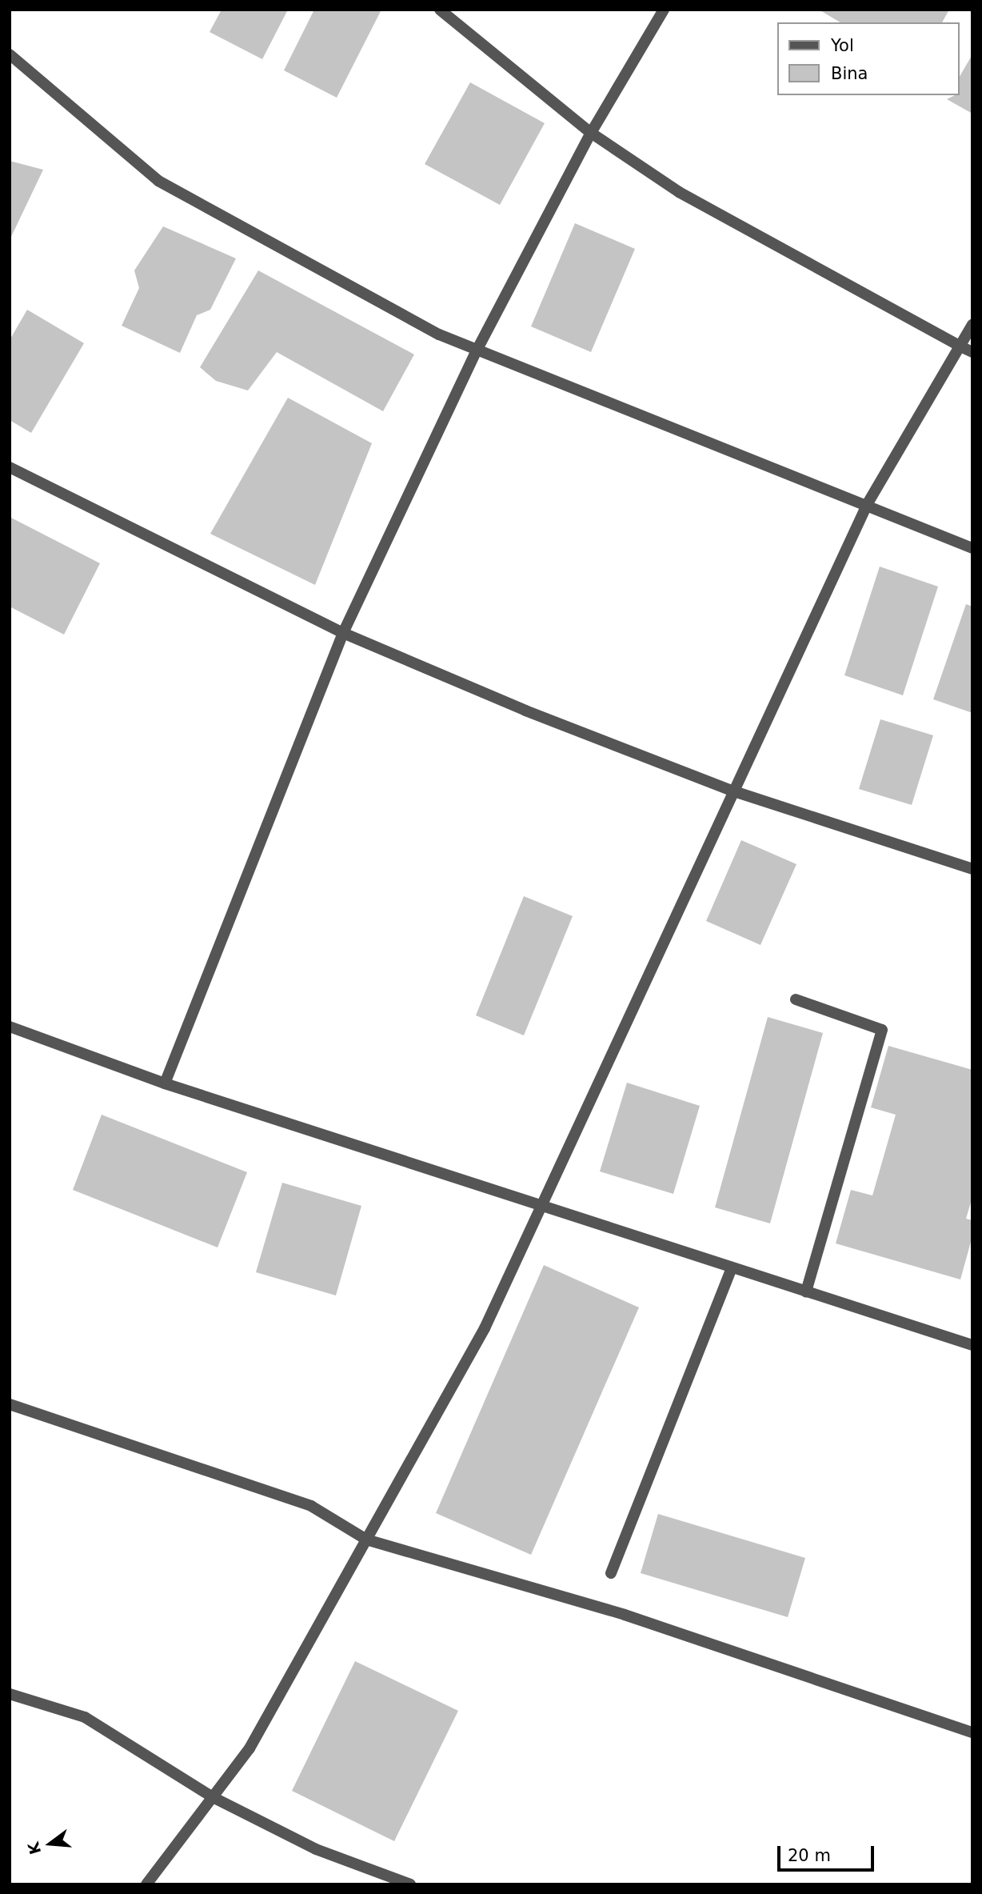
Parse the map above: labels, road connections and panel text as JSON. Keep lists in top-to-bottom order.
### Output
{
  "legend": ["Yol", "Bina"],
  "scale_bar": "20 m",
  "north": "left"
}
